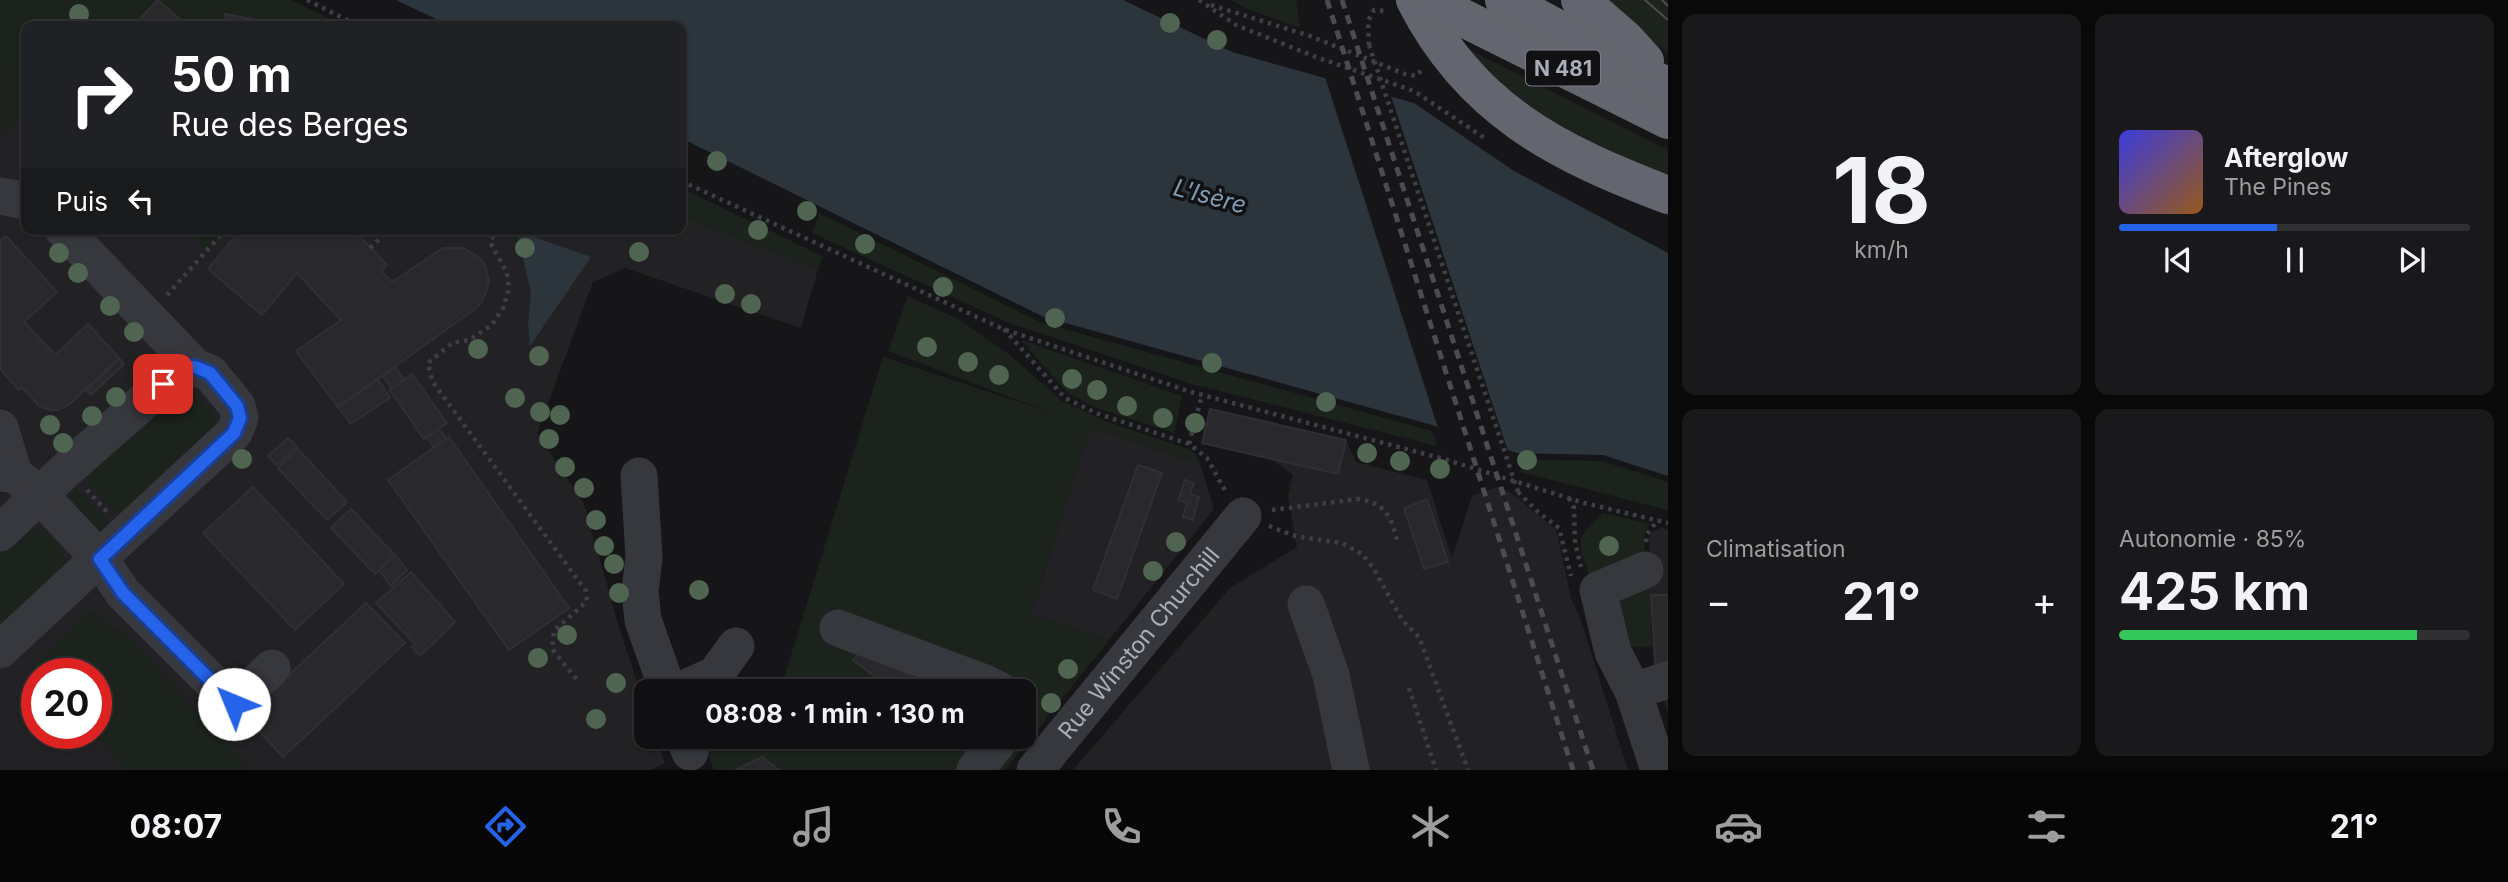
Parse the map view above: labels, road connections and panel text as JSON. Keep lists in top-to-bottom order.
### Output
{
  "streets": {
    "highway": ["N 481"],
    "street": ["Rue Winston Churchill"]
  },
  "water": ["L'Isère"],
  "page": {
    "tile": [
      ["18", "km/h"],
      "Climatisation",
      ["Autonomie · 85%", "425 km"]
    ],
    "turn": ["50 m", "Rue des Berges"],
    "song": ["Afterglow", "The Pines"],
    "then": "Puis",
    "heat": ["−", "21°", "+"],
    "limit": "20",
    "trip": "08:08 · 1 min · 130 m",
    "tabs": ["08:07", "21°"]
  }
}
